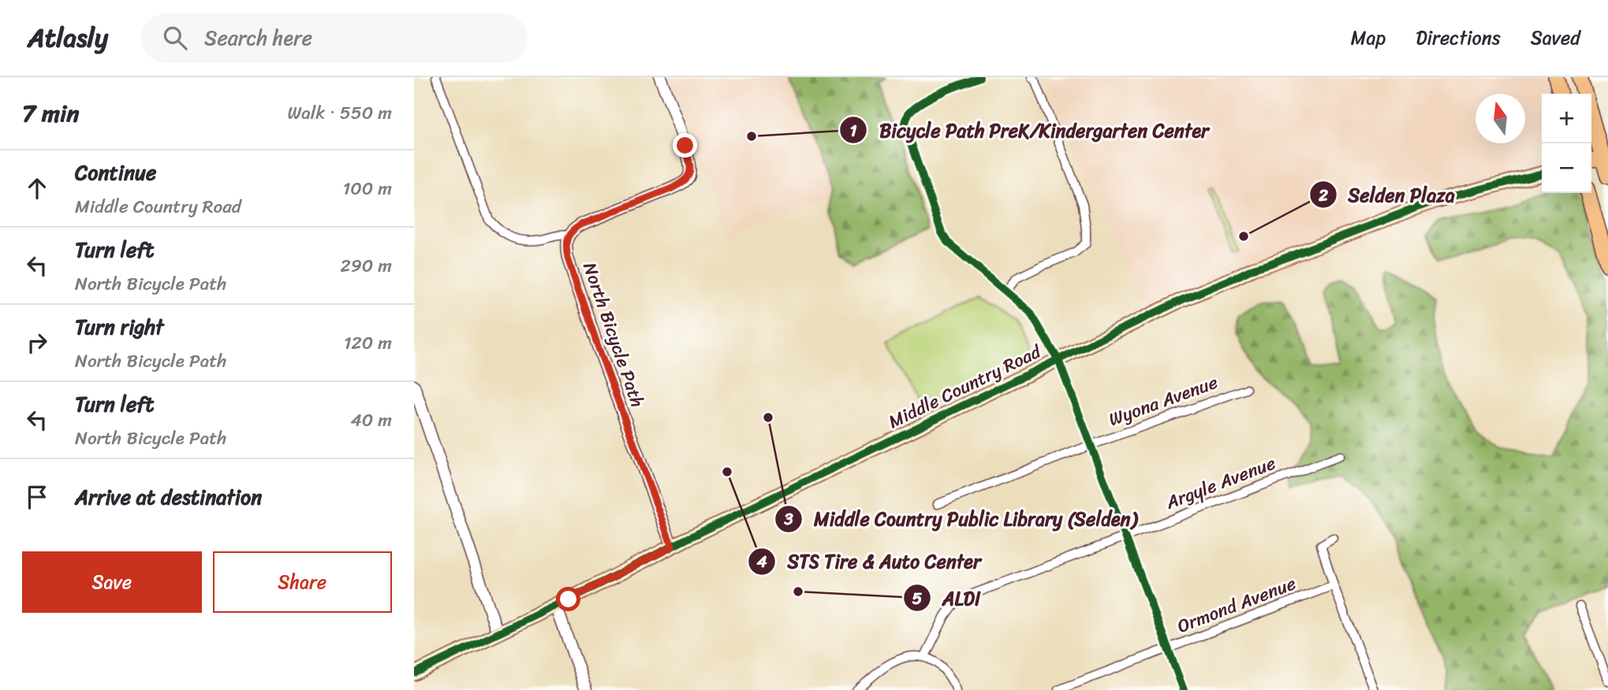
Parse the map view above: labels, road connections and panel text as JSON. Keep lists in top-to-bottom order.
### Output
{
  "streets": {
    "main road": ["Middle Country Road"],
    "street": [
      "North Bicycle Path",
      "Wyona Avenue",
      "Argyle Avenue",
      "Ormond Avenue"
    ]
  },
  "crossings": [
    ["North Bicycle Path", "Middle Country Road"]
  ],
  "places": [
    "Bicycle Path PreK/Kindergarten Center",
    "Selden Plaza",
    "Middle Country Public Library (Selden)",
    "STS Tire & Auto Center",
    "ALDI"
  ],
  "north": "top",
  "page": {
    "header": "Atlasly",
    "search": "Search here",
    "nav": ["Map", "Directions", "Saved"],
    "heading": ["7 min", "Walk · 550 m"],
    "map_buttons": ["+", "−"],
    "list": [
      ["Continue", "Middle Country Road", "100 m"],
      ["Turn left", "North Bicycle Path", "290 m"],
      ["Turn right", "North Bicycle Path", "120 m"],
      ["Turn left", "North Bicycle Path", "40 m"],
      "Arrive at destination"
    ],
    "buttons": ["Save", "Share"]
  }
}
